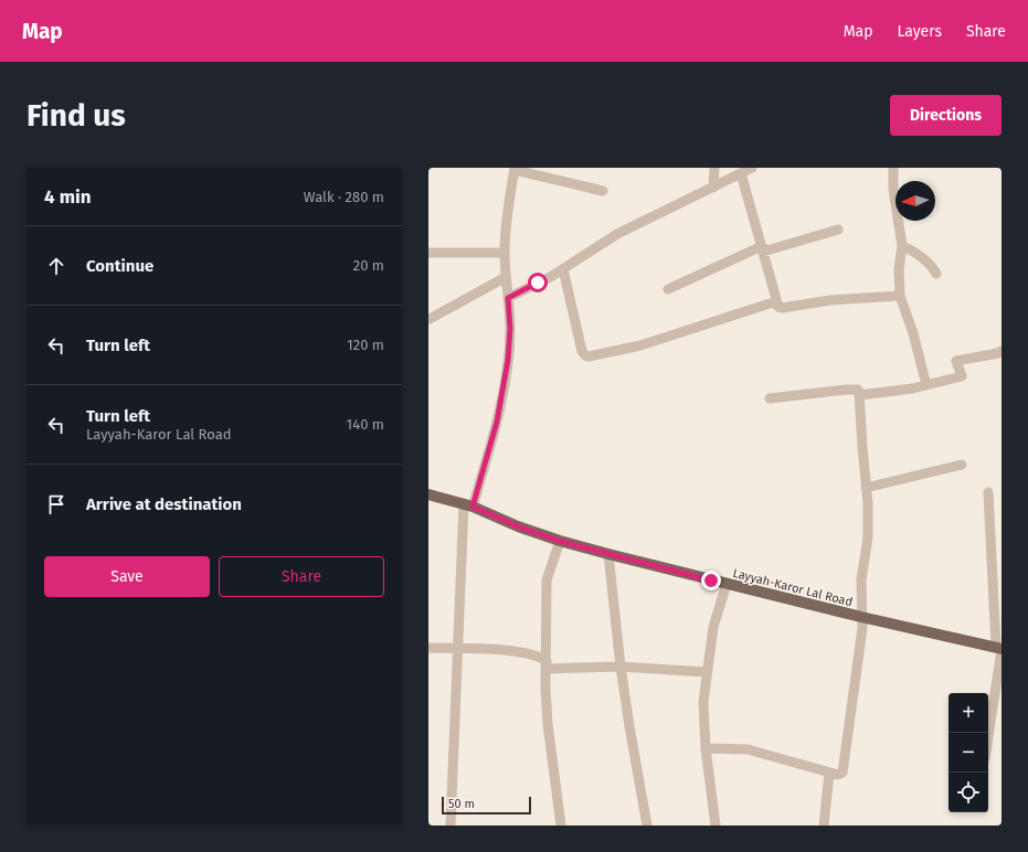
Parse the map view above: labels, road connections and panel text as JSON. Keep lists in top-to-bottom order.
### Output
{
  "streets": {
    "main road": ["Layyah-Karor Lal Road"]
  },
  "scale_bar": "50 m",
  "north": "left",
  "page": {
    "header": "Map",
    "nav": ["Map", "Layers", "Share"],
    "buttons": [
      "Directions",
      ["Save", "Share"]
    ],
    "title": "Find us",
    "heading": ["4 min", "Walk · 280 m"],
    "list": [
      ["Continue", "20 m"],
      ["Turn left", "120 m"],
      ["Turn left", "Layyah-Karor Lal Road", "140 m"],
      "Arrive at destination"
    ],
    "map_buttons": ["+", "−"],
    "scale": "50 m"
  }
}
